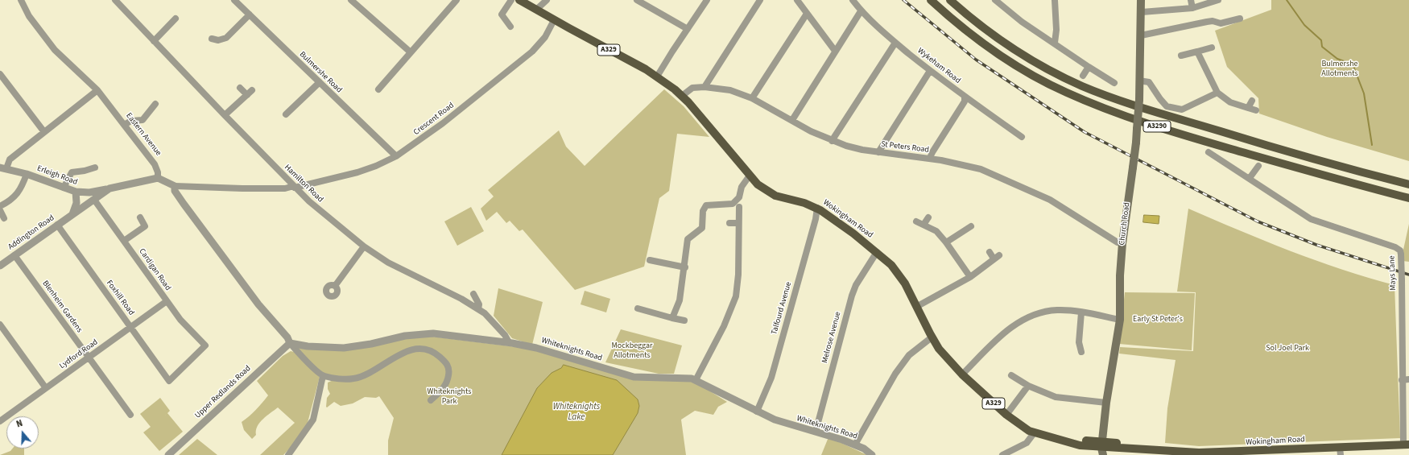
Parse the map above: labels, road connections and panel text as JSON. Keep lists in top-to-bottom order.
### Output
{
  "streets": {
    "main road": [
      "A329",
      "A3290",
      "Wokingham Road",
      "Church Road"
    ],
    "street": [
      "Wykeham Road",
      "Bulmershe Road",
      "Crescent Road",
      "Eastern Avenue",
      "St Peters Road",
      "Erleigh Road",
      "Hamilton Road",
      "Addington Road",
      "Cardigan Road",
      "Mays Lane",
      "Foxhill Road",
      "Blenheim Gardens",
      "Talfourd Avenue",
      "Melrose Avenue",
      "Whiteknights Road",
      "Lydford Road",
      "Upper Redlands Road"
    ]
  },
  "crossings": [
    ["Bulmershe Road", "Crescent Road"],
    ["Crescent Road", "Hamilton Road"],
    ["Crescent Road", "Wokingham Road"],
    ["Eastern Avenue", "Addington Road"],
    ["St Peters Road", "Wokingham Road"],
    ["St Peters Road", "Church Road"],
    ["Erleigh Road", "Addington Road"],
    ["Hamilton Road", "Whiteknights Road"],
    ["Wokingham Road", "Church Road"],
    ["Wokingham Road", "Mays Lane"],
    ["Wokingham Road", "Talfourd Avenue"],
    ["Wokingham Road", "Melrose Avenue"],
    ["Addington Road", "Cardigan Road"],
    ["Addington Road", "Foxhill Road"],
    ["Addington Road", "Blenheim Gardens"],
    ["Cardigan Road", "Foxhill Road"],
    ["Cardigan Road", "Lydford Road"],
    ["Foxhill Road", "Lydford Road"],
    ["Blenheim Gardens", "Lydford Road"],
    ["Talfourd Avenue", "Whiteknights Road"],
    ["Melrose Avenue", "Whiteknights Road"],
    ["Whiteknights Road", "Upper Redlands Road"]
  ],
  "water": ["Whiteknights Lake"],
  "parks": [
    "Bulmershe Allotments",
    "Early St Peter's",
    "Mockbeggar Allotments",
    "Sol Joel Park",
    "Whiteknights Park"
  ],
  "north": "top"
}
